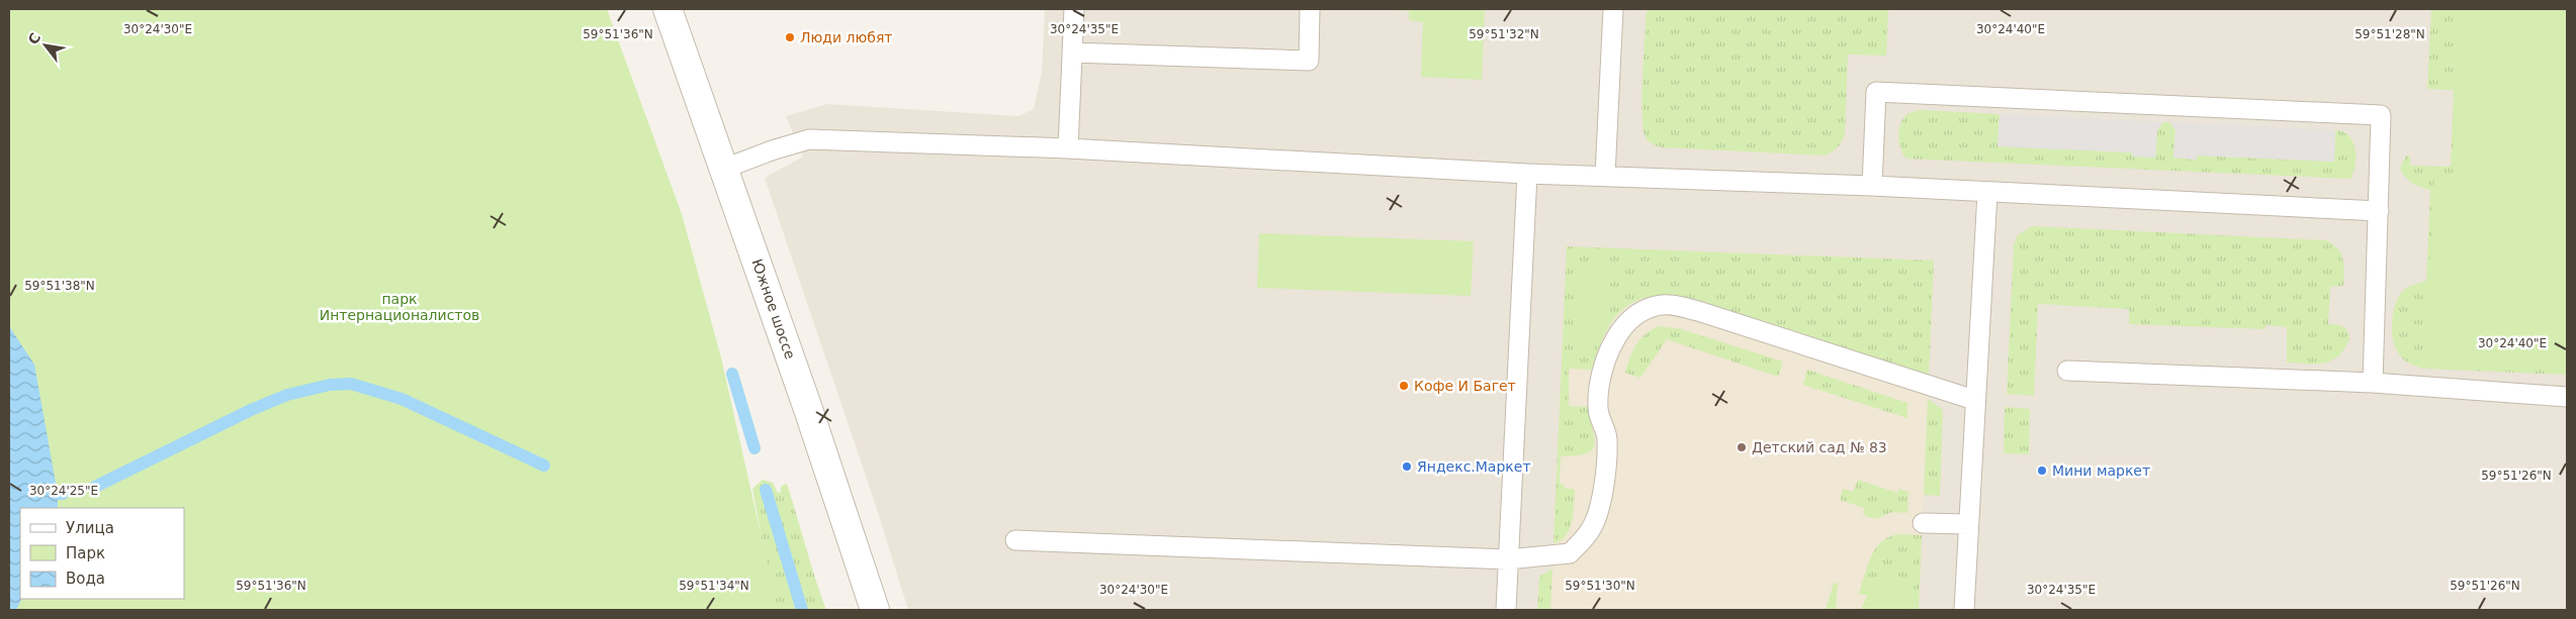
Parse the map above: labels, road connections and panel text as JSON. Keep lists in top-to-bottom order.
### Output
{
  "streets": {
    "street": ["Южное шоссе"]
  },
  "parks": ["парк Интернационалистов"],
  "places": [
    "Люди любят",
    "Кофе И Багет",
    "Детский сад № 83",
    "Яндекс.Маркет",
    "Мини маркет"
  ],
  "legend": ["Улица", "Парк", "Вода"],
  "north": "top left",
  "coordinates": [
    "30°24'30\"E",
    "30°24'35\"E",
    "30°24'40\"E",
    "59°51'36\"N",
    "59°51'32\"N",
    "59°51'28\"N",
    "59°51'38\"N",
    "59°51'26\"N",
    "30°24'25\"E",
    "59°51'34\"N",
    "59°51'30\"N"
  ]
}
